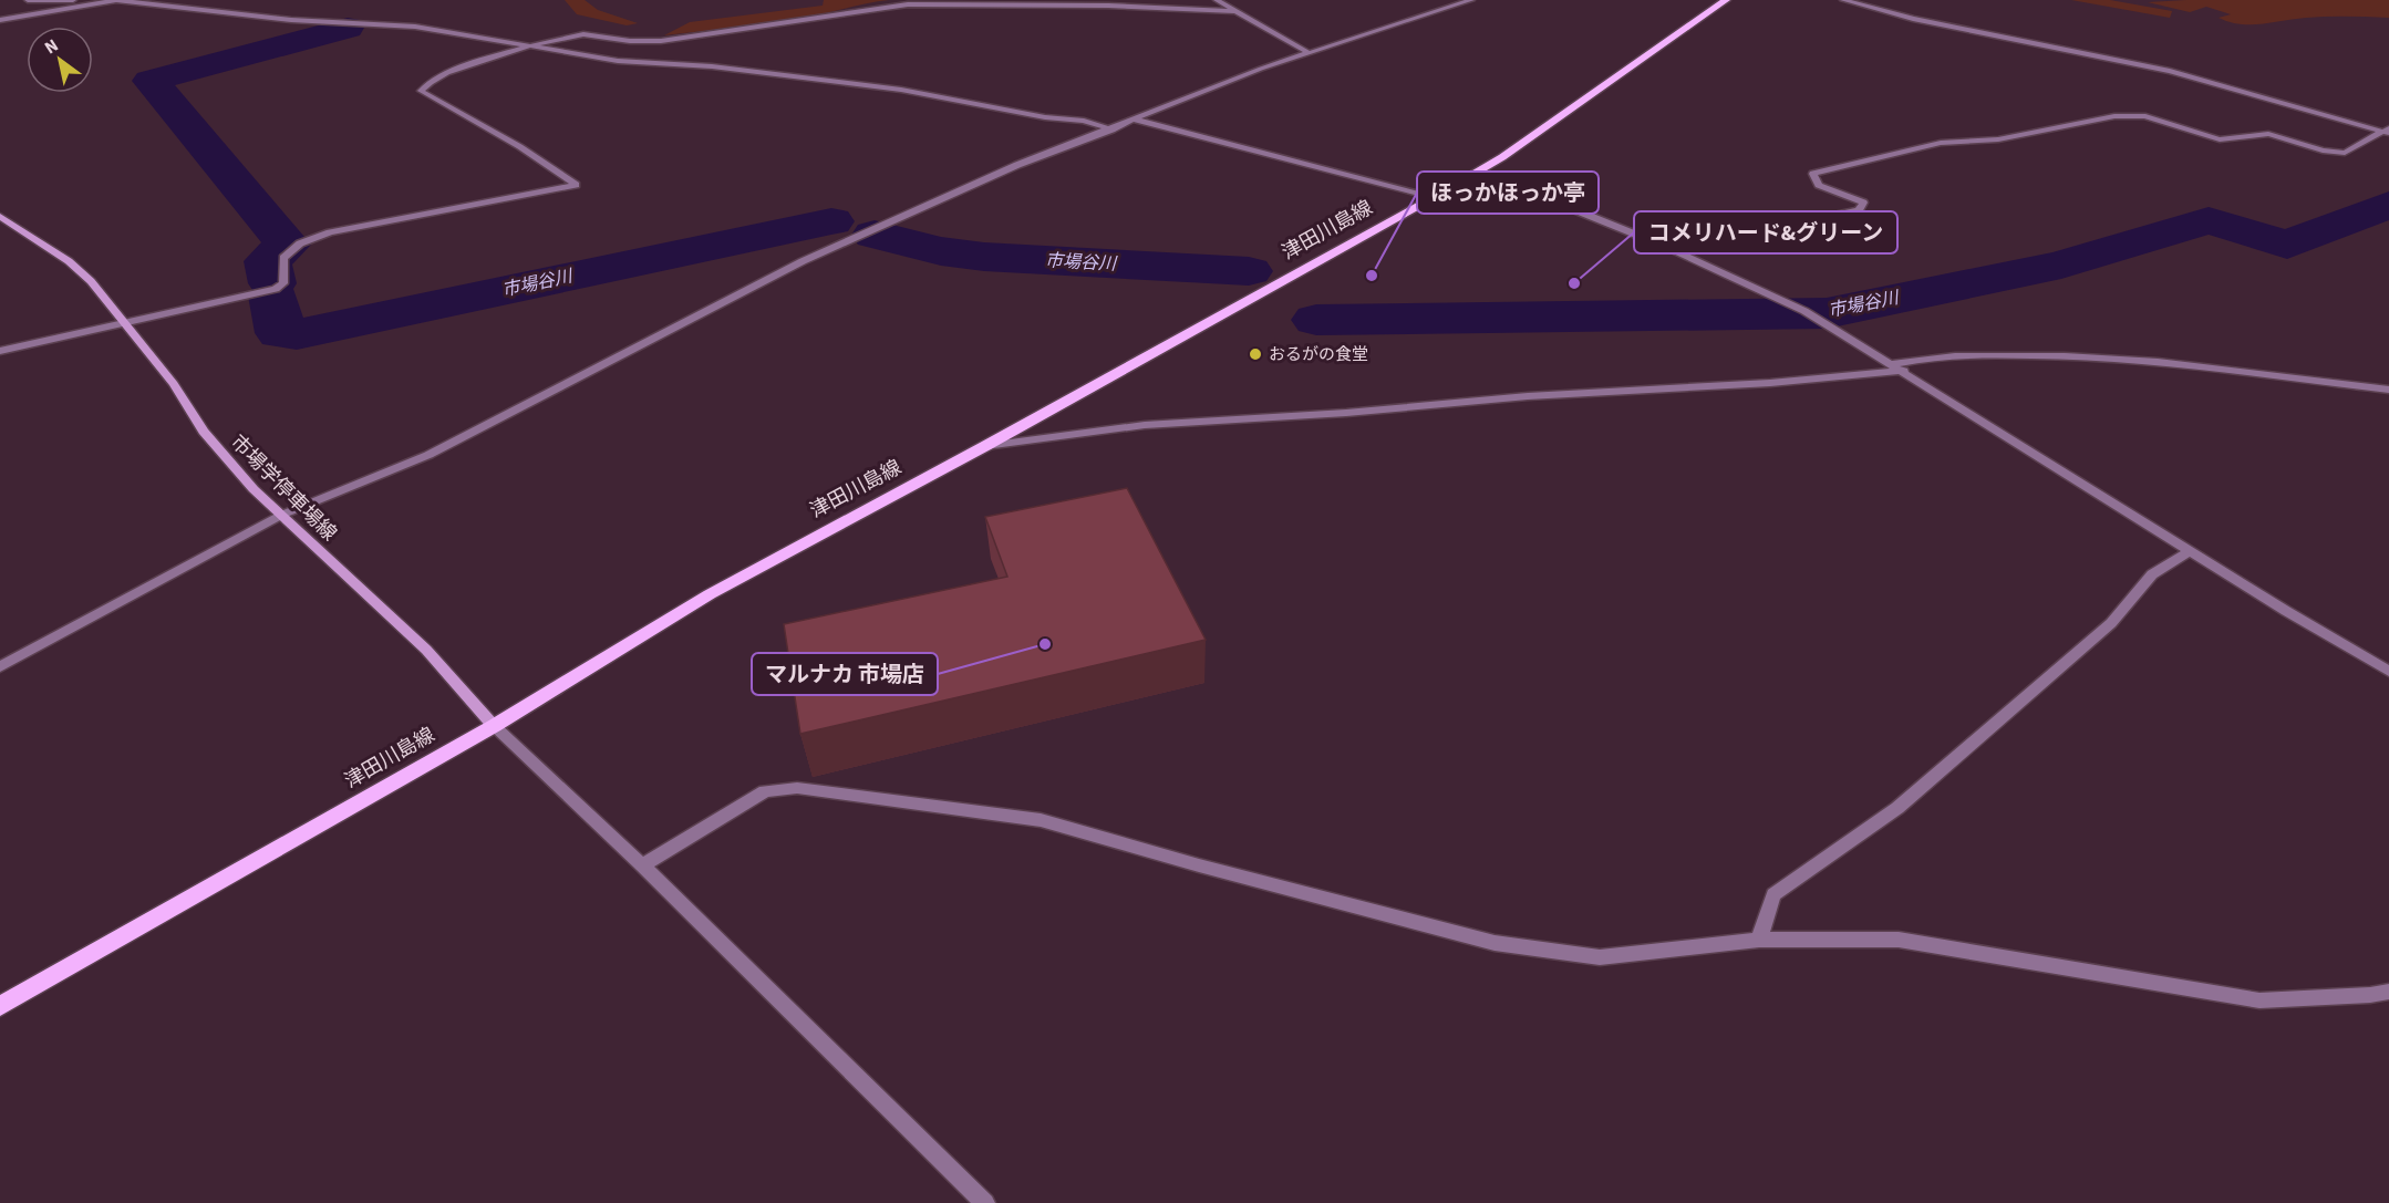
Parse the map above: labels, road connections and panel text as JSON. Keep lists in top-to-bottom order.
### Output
{
  "streets": {
    "main road": ["津田川島線", "市場学停車場線"]
  },
  "crossings": [
    ["津田川島線", "市場学停車場線"]
  ],
  "water": ["市場谷川"],
  "places": [
    "ほっかほっか亭",
    "コメリハード&グリーン",
    "おるがの食堂",
    "マルナカ 市場店"
  ],
  "north": "top left"
}
